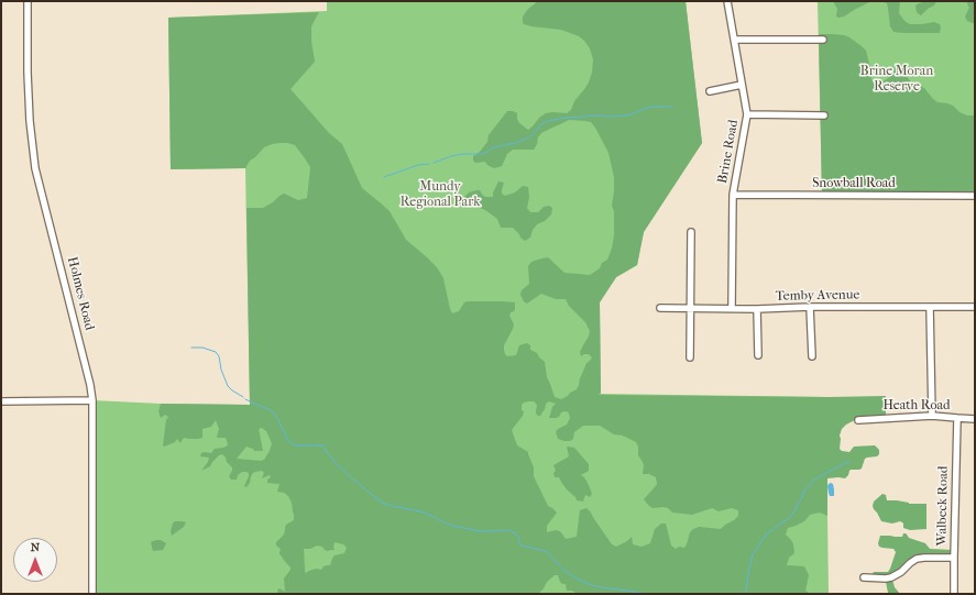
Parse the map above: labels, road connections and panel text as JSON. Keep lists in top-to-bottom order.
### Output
{
  "streets": {
    "street": [
      "Brine Road",
      "Snowball Road",
      "Holmes Road",
      "Temby Avenue",
      "Heath Road",
      "Walbeck Road"
    ]
  },
  "crossings": [
    ["Brine Road", "Snowball Road"],
    ["Brine Road", "Temby Avenue"],
    ["Heath Road", "Walbeck Road"]
  ],
  "parks": ["Brine Moran Reserve", "Mundy Regional Park"],
  "north": "top"
}
